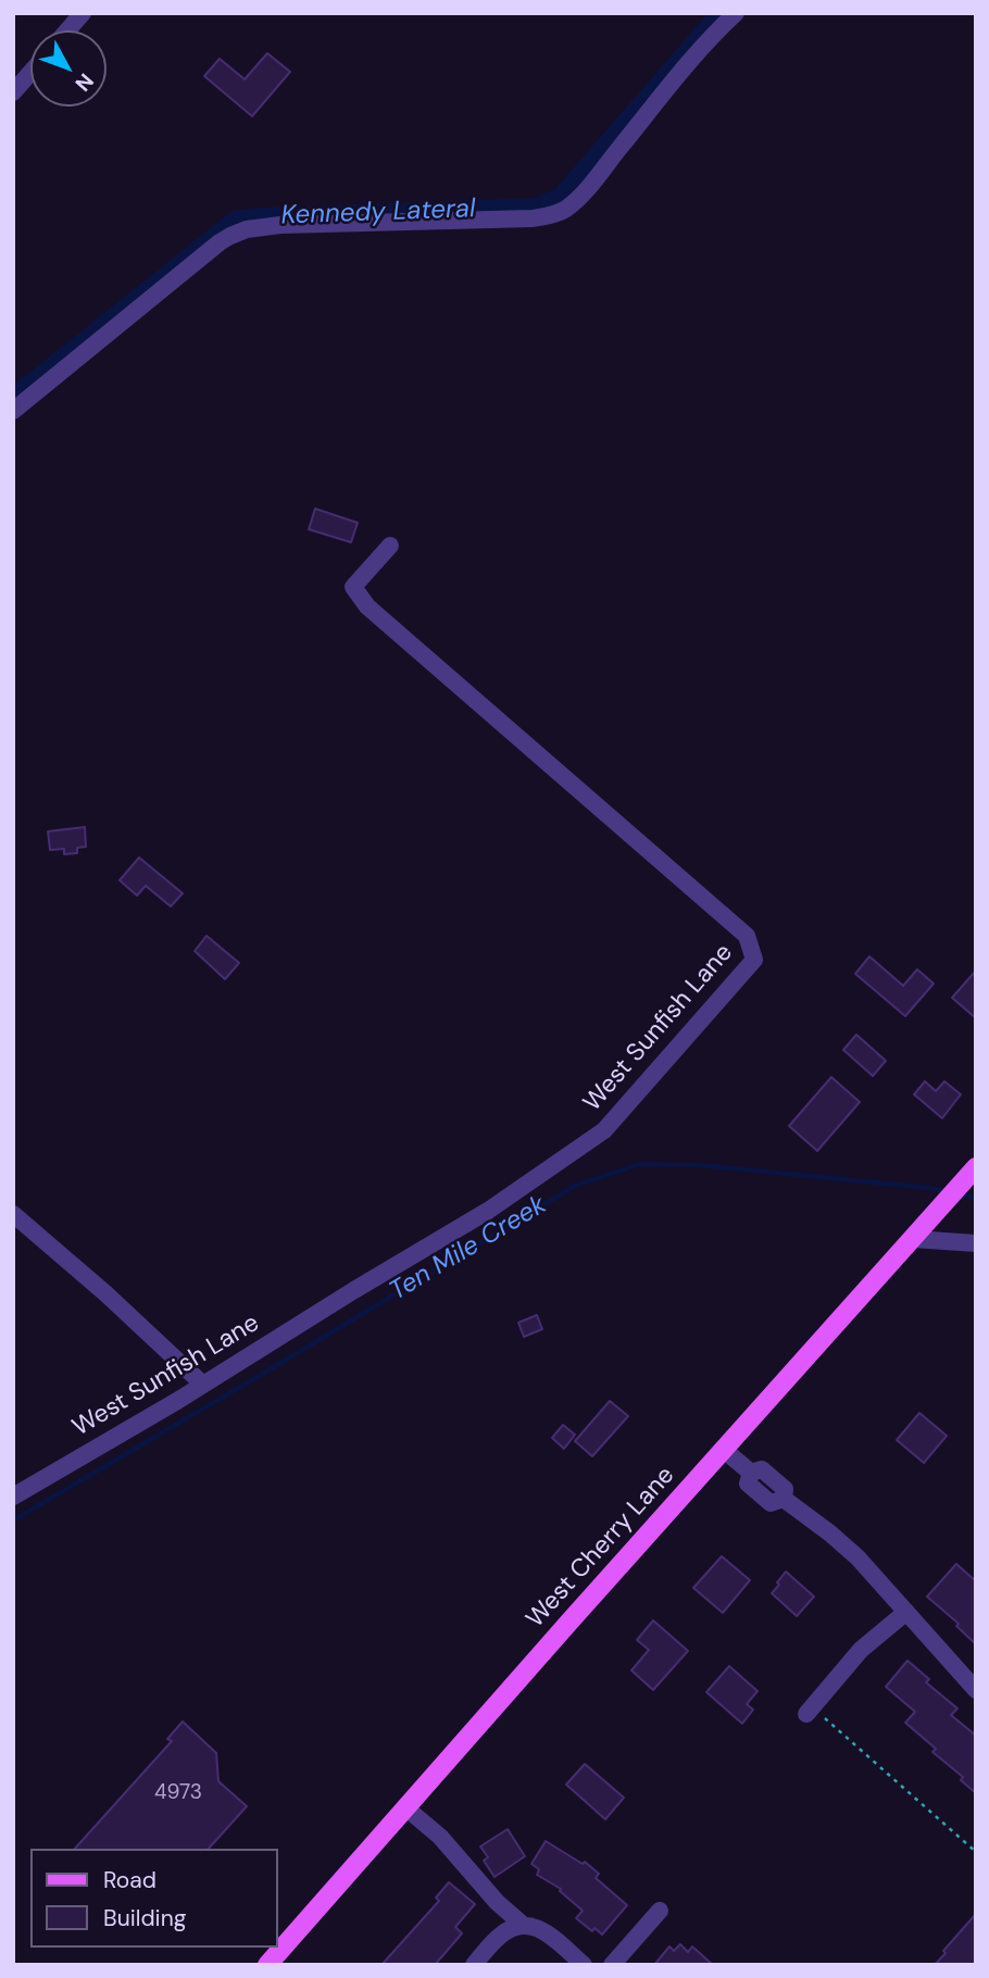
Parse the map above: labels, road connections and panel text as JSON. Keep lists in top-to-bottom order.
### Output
{
  "streets": {
    "main road": ["West Cherry Lane"],
    "street": ["West Sunfish Lane"]
  },
  "water": ["Kennedy Lateral", "Ten Mile Creek"],
  "house_numbers": ["4973"],
  "legend": ["Road", "Building"],
  "north": "bottom right"
}
